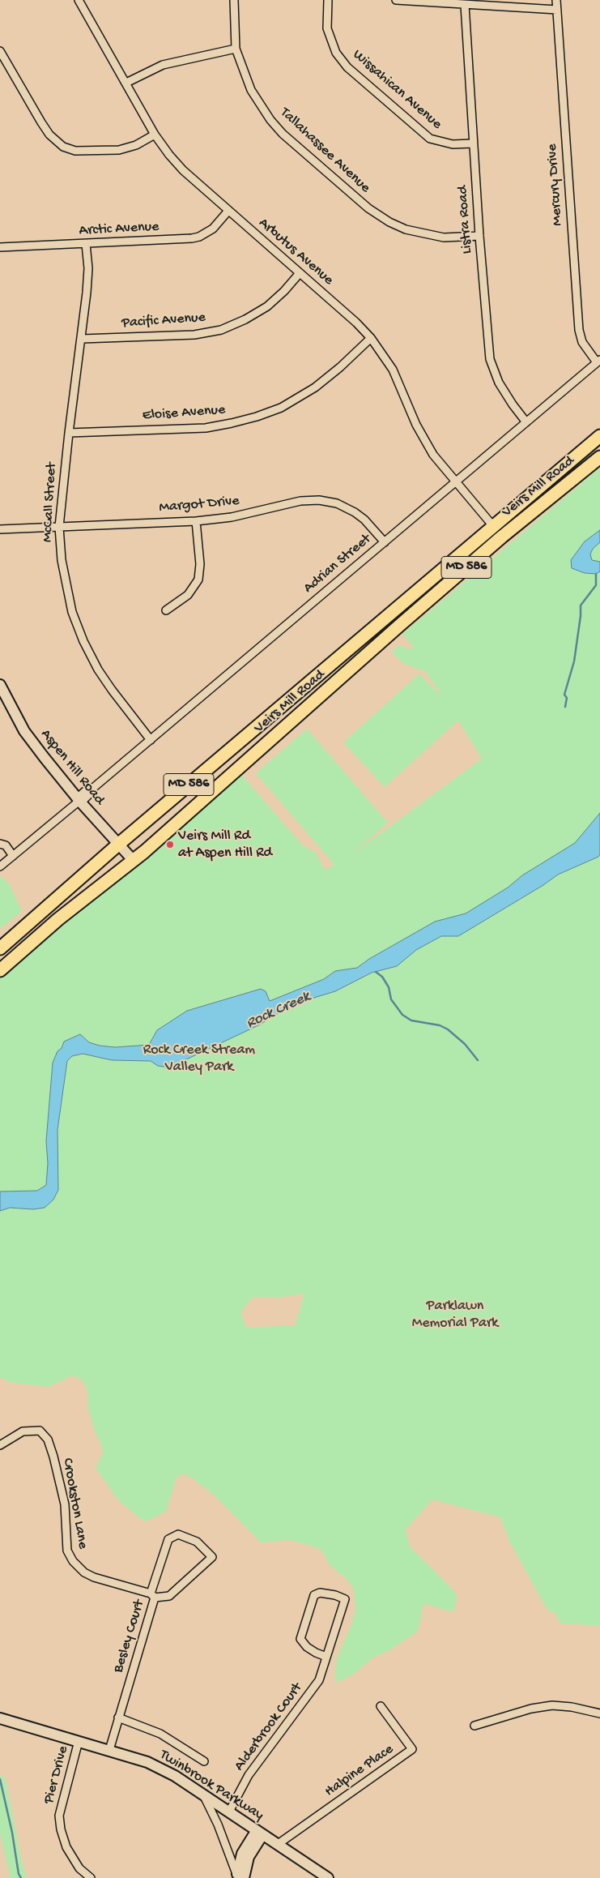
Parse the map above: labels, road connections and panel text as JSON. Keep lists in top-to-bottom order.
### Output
{
  "streets": {
    "main road": [
      "Veirs Mill Road",
      "MD 586",
      "Aspen Hill Road",
      "Twinbrook Parkway"
    ],
    "street": [
      "Wissahican Avenue",
      "Tallahassee Avenue",
      "Mercury Drive",
      "Listra Road",
      "Arctic Avenue",
      "Arbutus Avenue",
      "Pacific Avenue",
      "Eloise Avenue",
      "McCall Street",
      "Margot Drive",
      "Adrian Street",
      "Crookston Lane",
      "Besley Court",
      "Alderbrook Court",
      "Halpine Place",
      "Pier Drive"
    ]
  },
  "crossings": [
    ["Wissahican Avenue", "Listra Road"],
    ["Tallahassee Avenue", "Listra Road"],
    ["Mercury Drive", "Adrian Street"],
    ["Listra Road", "Adrian Street"],
    ["Arctic Avenue", "Arbutus Avenue"],
    ["Arctic Avenue", "McCall Street"],
    ["Arbutus Avenue", "Pacific Avenue"],
    ["Arbutus Avenue", "Eloise Avenue"],
    ["Arbutus Avenue", "Veirs Mill Road"],
    ["Arbutus Avenue", "Adrian Street"],
    ["Pacific Avenue", "McCall Street"],
    ["Eloise Avenue", "McCall Street"],
    ["Veirs Mill Road", "Aspen Hill Road"],
    ["McCall Street", "Margot Drive"],
    ["McCall Street", "Adrian Street"],
    ["Margot Drive", "Adrian Street"],
    ["Adrian Street", "Aspen Hill Road"],
    ["Crookston Lane", "Besley Court"],
    ["Besley Court", "Twinbrook Parkway"],
    ["Alderbrook Court", "Twinbrook Parkway"],
    ["Halpine Place", "Twinbrook Parkway"],
    ["Pier Drive", "Twinbrook Parkway"]
  ],
  "water": ["Rock Creek"],
  "parks": ["Rock Creek Stream Valley Park", "Parklawn Memorial Park"],
  "places": ["Veirs Mill Rd at Aspen Hill Rd"]
}
